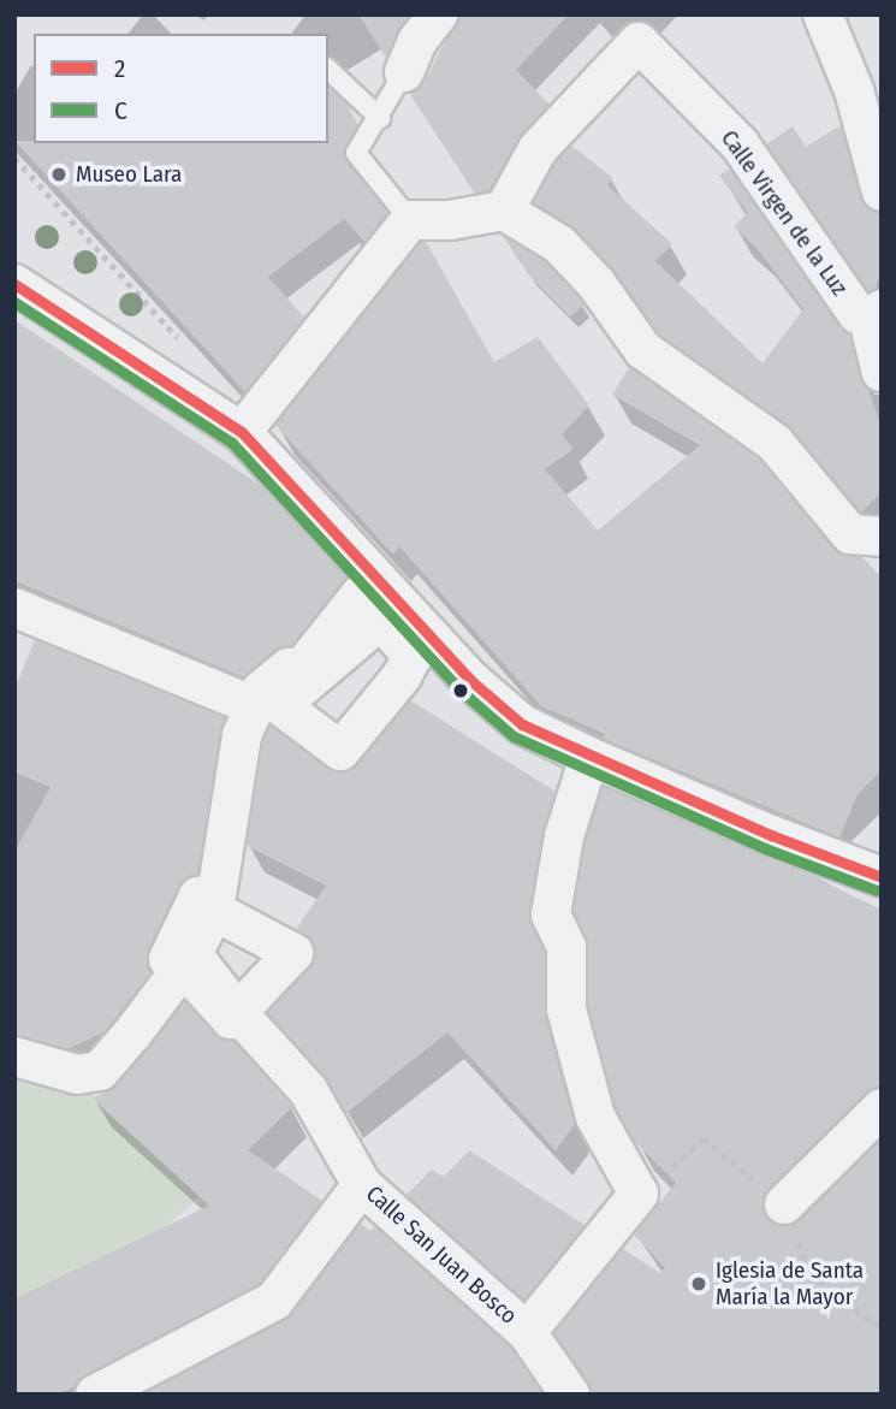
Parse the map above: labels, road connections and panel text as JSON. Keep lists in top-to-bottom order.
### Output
{
  "streets": {
    "street": ["Calle Virgen de la Luz", "Calle San Juan Bosco"]
  },
  "places": ["Museo Lara", "Iglesia de Santa María la Mayor"],
  "lines": ["transit line 2", "transit line C"],
  "legend": ["2", "C"]
}
